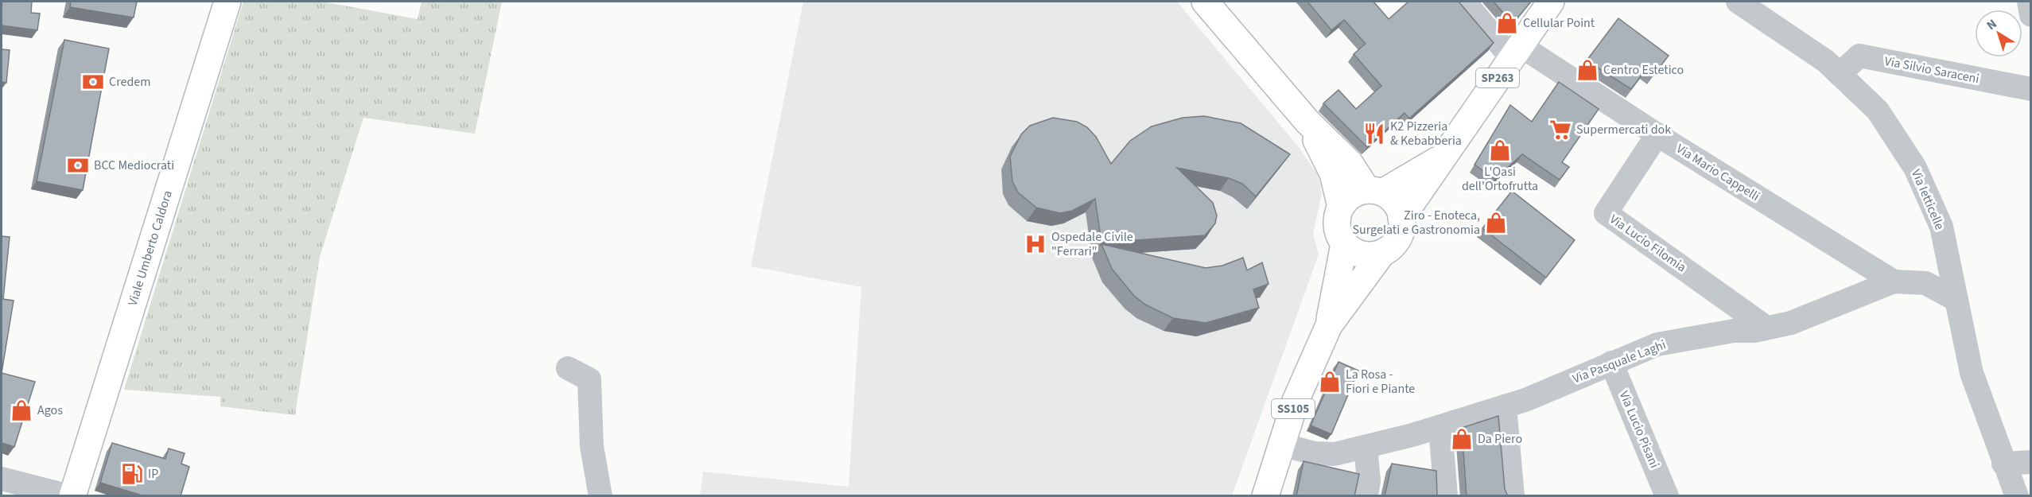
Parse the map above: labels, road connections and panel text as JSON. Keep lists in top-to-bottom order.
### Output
{
  "streets": {
    "main road": ["SP263", "Viale Umberto Caldora", "SS105"],
    "street": [
      "Via Silvio Saraceni",
      "Via Mario Cappelli",
      "Via Ietticelle",
      "Via Lucio Filomia",
      "Via Pasquale Laghi",
      "Via Lucio Pisani"
    ]
  },
  "crossings": [
    ["Via Silvio Saraceni", "Via Ietticelle"],
    ["SP263", "Via Mario Cappelli"],
    ["Via Mario Cappelli", "Via Lucio Filomia"],
    ["Via Mario Cappelli", "Via Pasquale Laghi"],
    ["Via Ietticelle", "Via Pasquale Laghi"],
    ["Via Lucio Filomia", "Via Pasquale Laghi"],
    ["Via Pasquale Laghi", "SS105"],
    ["Via Pasquale Laghi", "Via Lucio Pisani"]
  ],
  "places": {
    "shop": [
      "Cellular Point",
      "Centro Estetico",
      "L'Oasi dell'Ortofrutta",
      "Ziro - Enoteca, Surgelati e Gastronomia",
      "La Rosa - Fiori e Piante",
      "Agos",
      "Da Piero"
    ],
    "bank": ["Credem", "BCC Mediocrati"],
    "supermarket": ["Supermercati dok"],
    "restaurant": ["K2 Pizzeria & Kebabberia"],
    "hospital": ["Ospedale Civile \"Ferrari\""],
    "fuel station": ["IP"]
  },
  "north": "top left"
}
